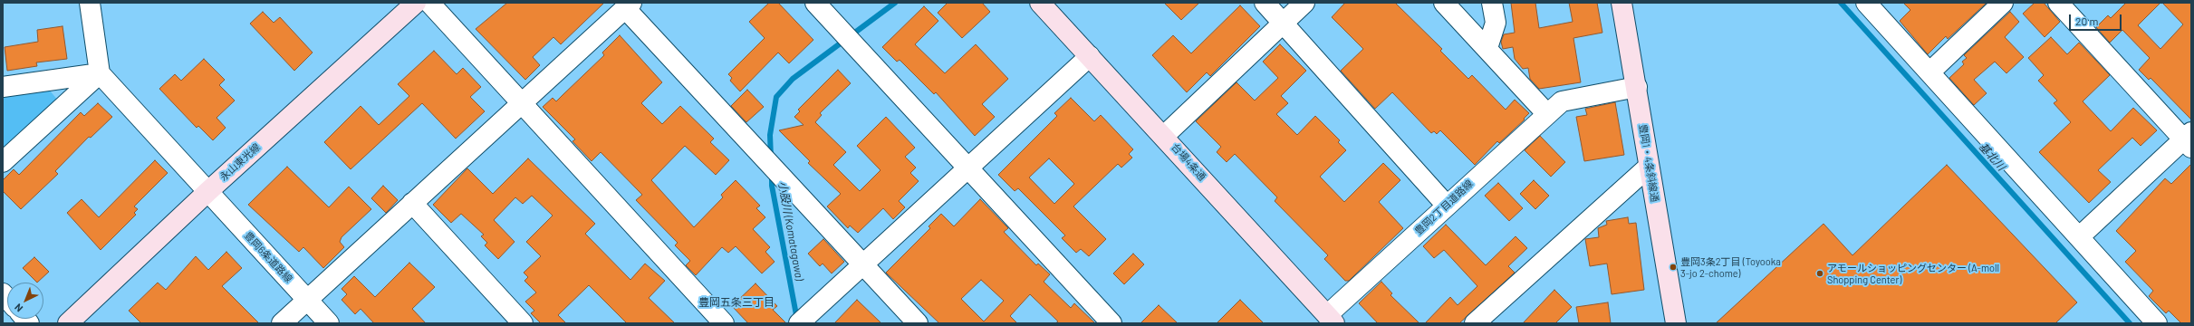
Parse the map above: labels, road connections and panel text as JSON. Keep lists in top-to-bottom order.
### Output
{
  "streets": {
    "street": [
      "永山東光線",
      "台場4条通",
      "豊岡1・4条斜線通",
      "豊岡2丁目道路線",
      "豊岡6条道路線"
    ]
  },
  "crossings": [
    ["永山東光線", "豊岡6条道路線"],
    ["台場4条通", "豊岡2丁目道路線"]
  ],
  "districts": ["豊岡五条三丁目"],
  "water": ["基北川", "小股川 (Komatagawa)"],
  "places": ["豊岡3条2丁目 (Toyooka 3-jo 2-chome)", "アモールショッピングセンター (A-moll Shopping Center)"],
  "scale_bar": "20 m",
  "north": "bottom left"
}
